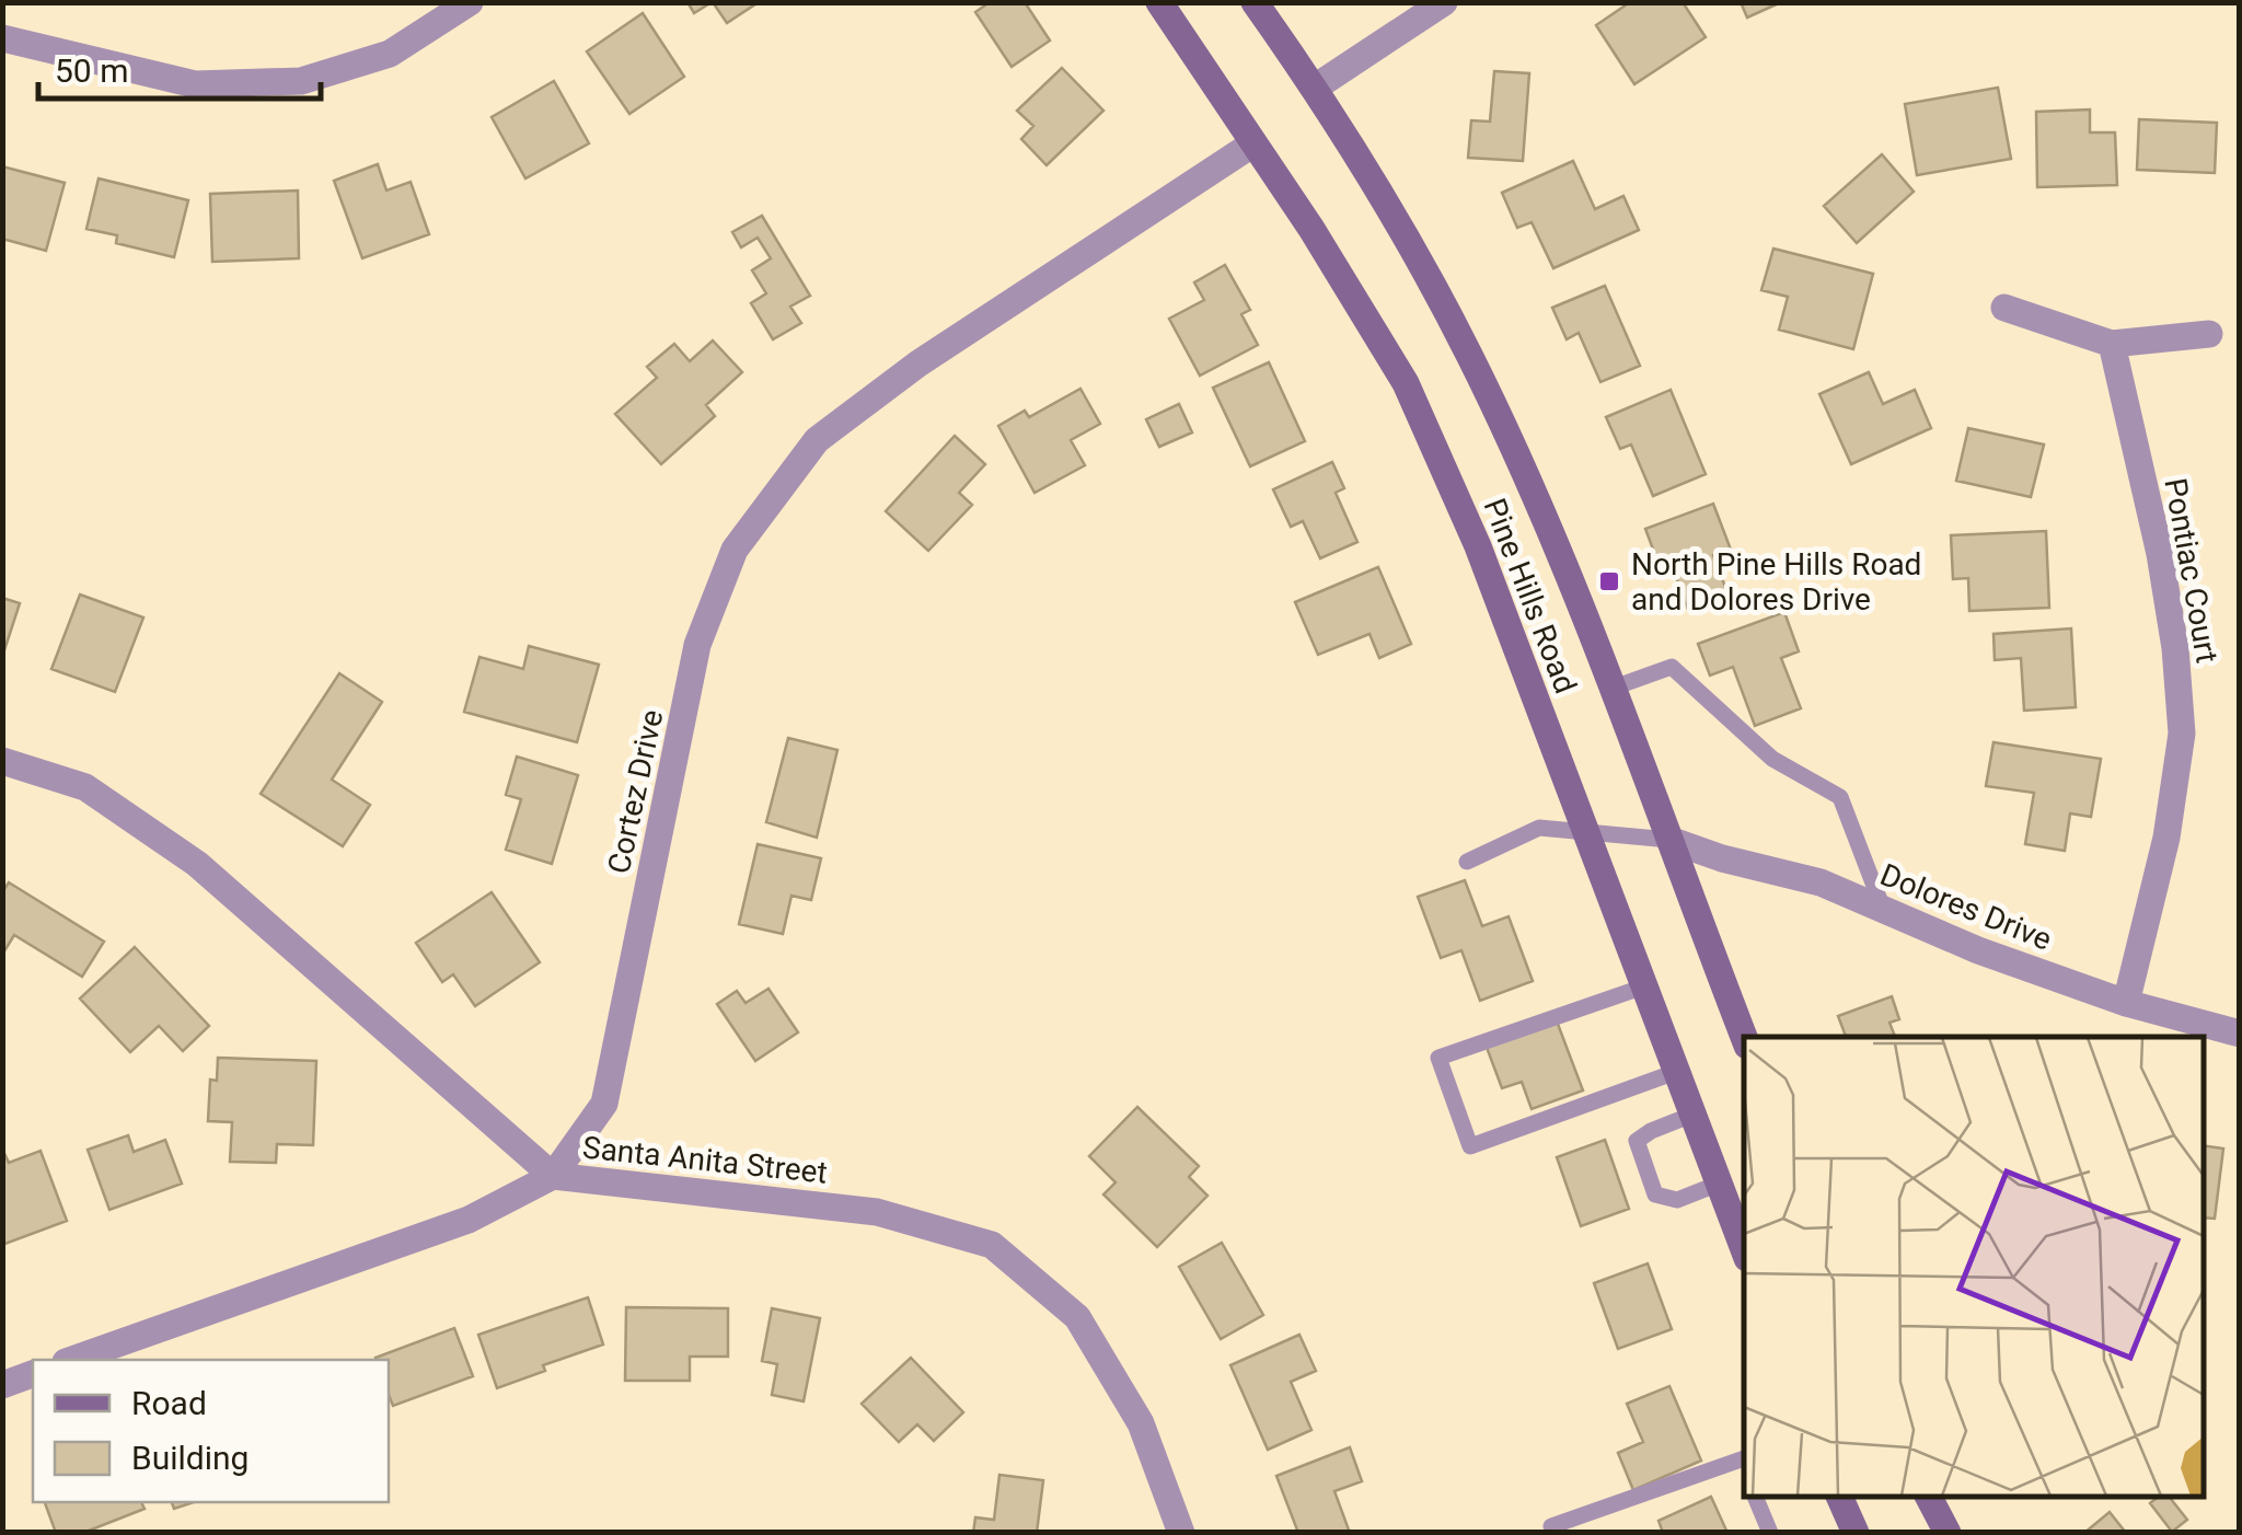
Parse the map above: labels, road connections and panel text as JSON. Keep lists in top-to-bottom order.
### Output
{
  "streets": {
    "main road": ["Pine Hills Road"],
    "street": [
      "Pontiac Court",
      "Cortez Drive",
      "Dolores Drive",
      "Santa Anita Street"
    ]
  },
  "crossings": [
    ["Pontiac Court", "Dolores Drive"],
    ["Pine Hills Road", "Cortez Drive"],
    ["Pine Hills Road", "Dolores Drive"],
    ["Cortez Drive", "Santa Anita Street"]
  ],
  "places": {
    "transit": ["North Pine Hills Road and Dolores Drive"]
  },
  "legend": ["Road", "Building"],
  "scale_bar": "50 m"
}
